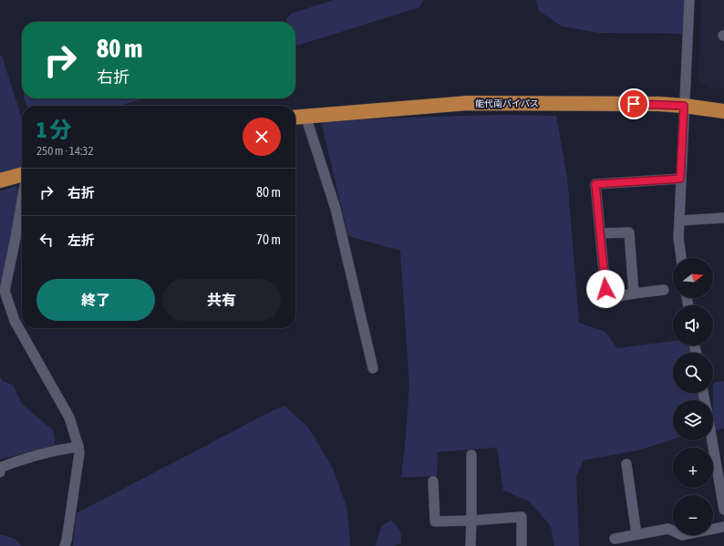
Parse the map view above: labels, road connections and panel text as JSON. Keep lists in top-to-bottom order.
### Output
{
  "streets": {
    "highway": ["能代南バイパス"]
  },
  "north": "right",
  "page": {
    "turn": ["80 m", "右折"],
    "heading": ["1 分", "250 m · 14:32"],
    "list": [
      {
        "name": "右折",
        "value": "80 m"
      },
      {
        "name": "左折",
        "value": "70 m"
      }
    ],
    "map_buttons": ["+", "−"],
    "buttons": ["終了", "共有"]
  }
}
